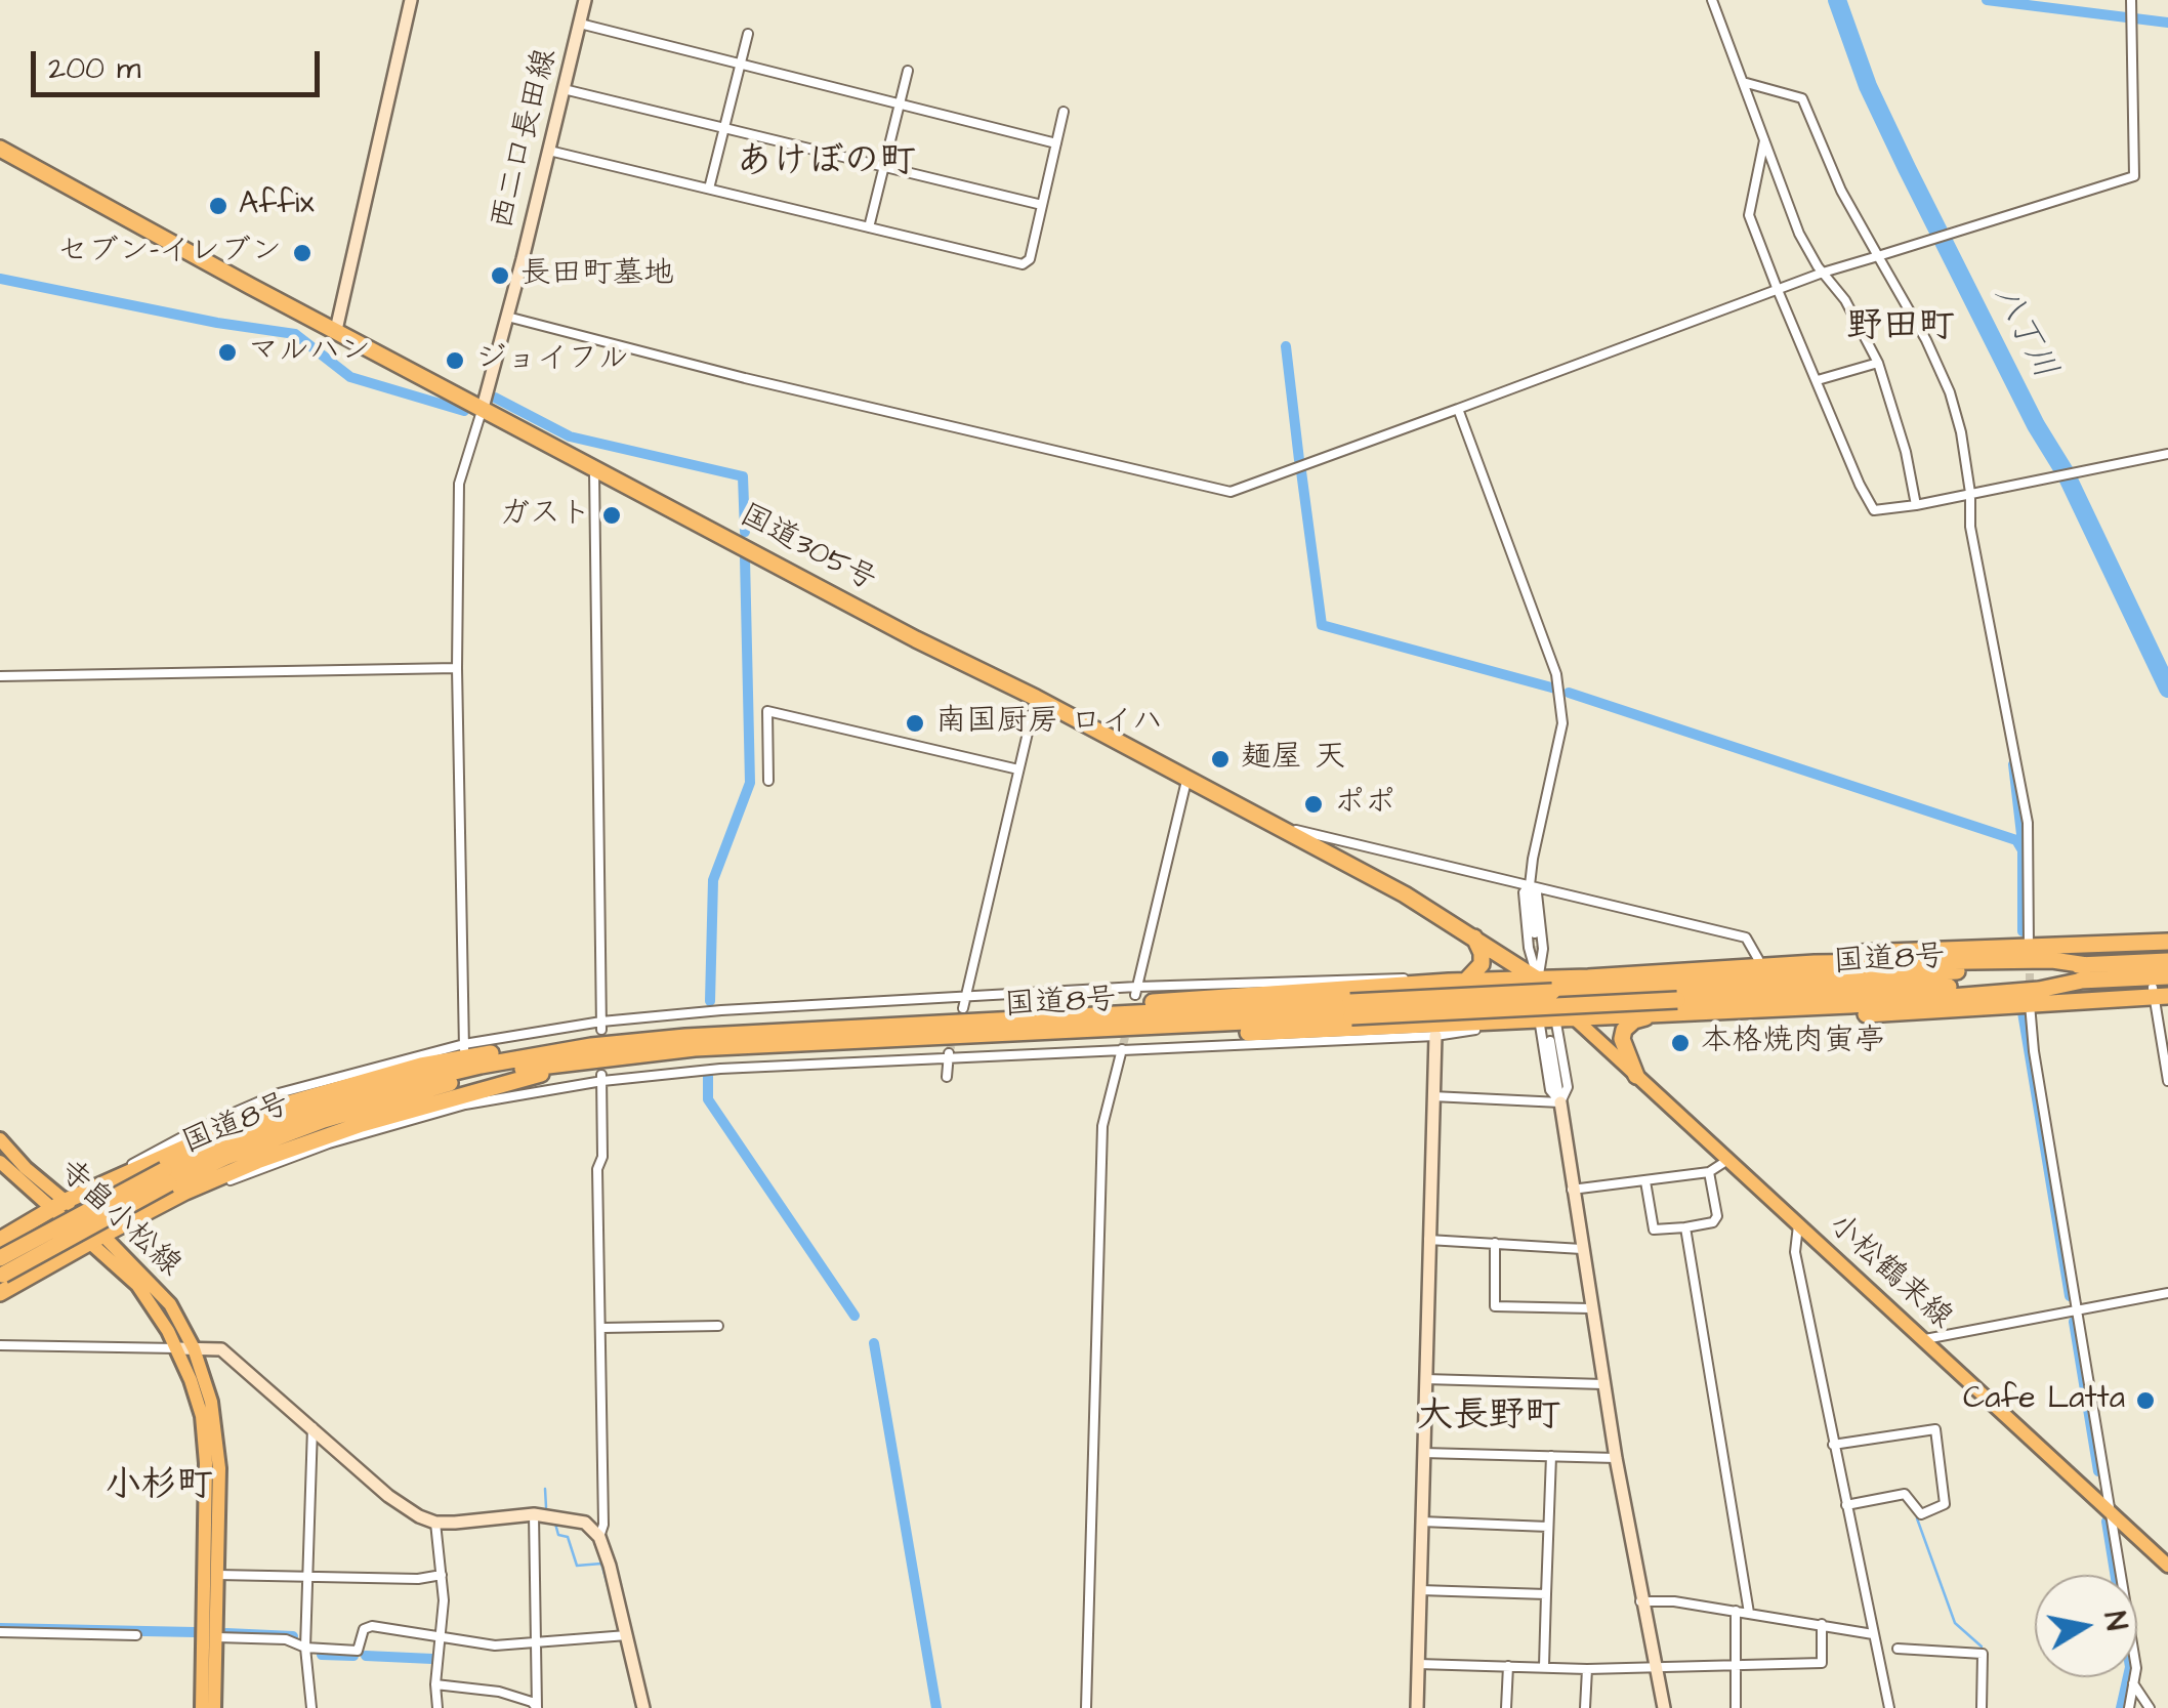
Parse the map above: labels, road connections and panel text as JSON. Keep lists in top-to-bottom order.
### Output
{
  "streets": {
    "highway": ["国道305号", "国道8号"],
    "main road": ["寺畠小松線", "小松鶴来線"],
    "street": ["西二口長田線"]
  },
  "crossings": [
    ["西二口長田線", "国道305号"],
    ["国道305号", "小松鶴来線"]
  ],
  "districts": [
    "あけぼの町",
    "野田町",
    "大長野町",
    "小杉町"
  ],
  "water": ["八丁川"],
  "places": [
    "Affix",
    "セブン-イレブン",
    "長田町墓地",
    "マルハン",
    "ジョイフル",
    "ガスト",
    "南国厨房 ロイハ",
    "麺屋 天",
    "ポポ",
    "本格焼肉寅亭",
    "Cafe Latta"
  ],
  "scale_bar": "200 m",
  "north": "right"
}
